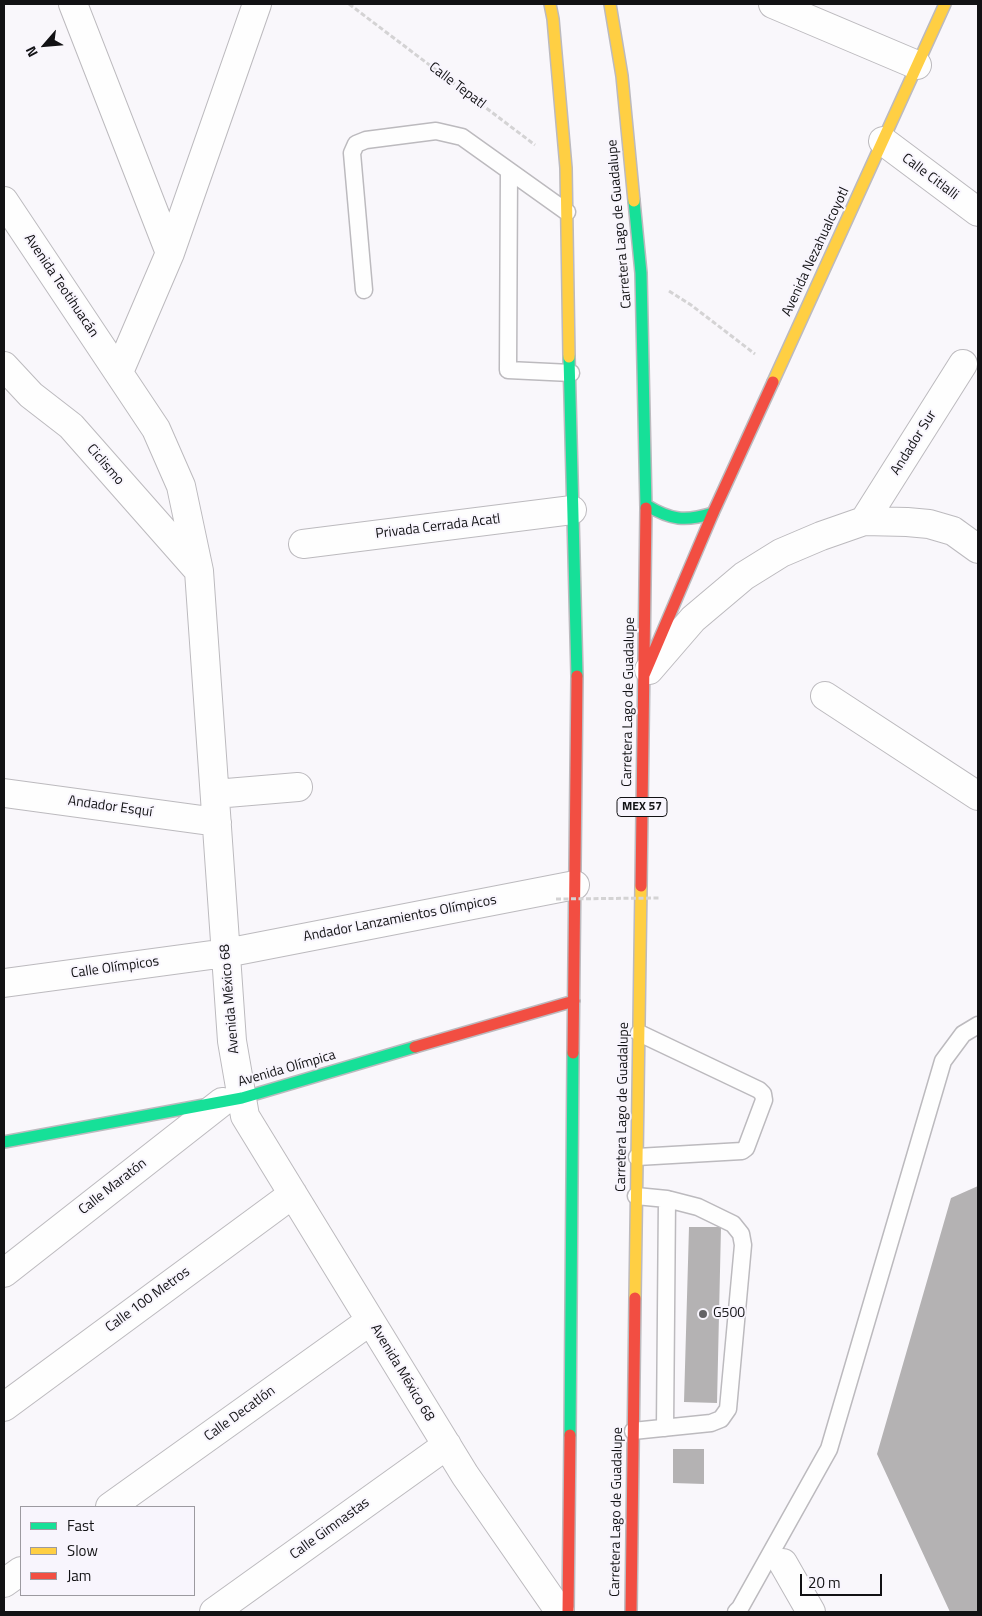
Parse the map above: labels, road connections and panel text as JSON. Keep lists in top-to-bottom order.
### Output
{
  "streets": {
    "main road": [
      "Carretera Lago de Guadalupe",
      "Avenida Nezahualcoyotl",
      "MEX 57",
      "Avenida Olímpica"
    ],
    "street": [
      "Calle Citlalli",
      "Avenida Teotihuacán",
      "Andador Sur",
      "Ciclismo",
      "Privada Cerrada Acatl",
      "Andador Esquí",
      "Andador Lanzamientos Olímpicos",
      "Calle Olímpicos",
      "Avenida México 68",
      "Calle Maratón",
      "Calle 100 Metros",
      "Calle Decatlón",
      "Calle Gimnastas"
    ],
    "path": ["Calle Tepatl"]
  },
  "crossings": [
    ["Calle Citlalli", "Avenida Nezahualcoyotl"],
    ["Carretera Lago de Guadalupe", "Avenida Nezahualcoyotl"],
    ["Avenida Teotihuacán", "Avenida México 68"],
    ["Ciclismo", "Avenida México 68"],
    ["Andador Esquí", "Avenida México 68"],
    ["Andador Lanzamientos Olímpicos", "Calle Olímpicos"],
    ["Andador Lanzamientos Olímpicos", "Avenida México 68"],
    ["Calle Olímpicos", "Avenida México 68"],
    ["Avenida México 68", "Avenida Olímpica"],
    ["Avenida México 68", "Calle Maratón"],
    ["Avenida México 68", "Calle 100 Metros"],
    ["Avenida México 68", "Calle Decatlón"],
    ["Avenida México 68", "Calle Gimnastas"],
    ["Avenida Olímpica", "Calle Maratón"]
  ],
  "places": ["G500"],
  "legend": ["Fast", "Slow", "Jam"],
  "scale_bar": "20 m",
  "north": "bottom left"
}
